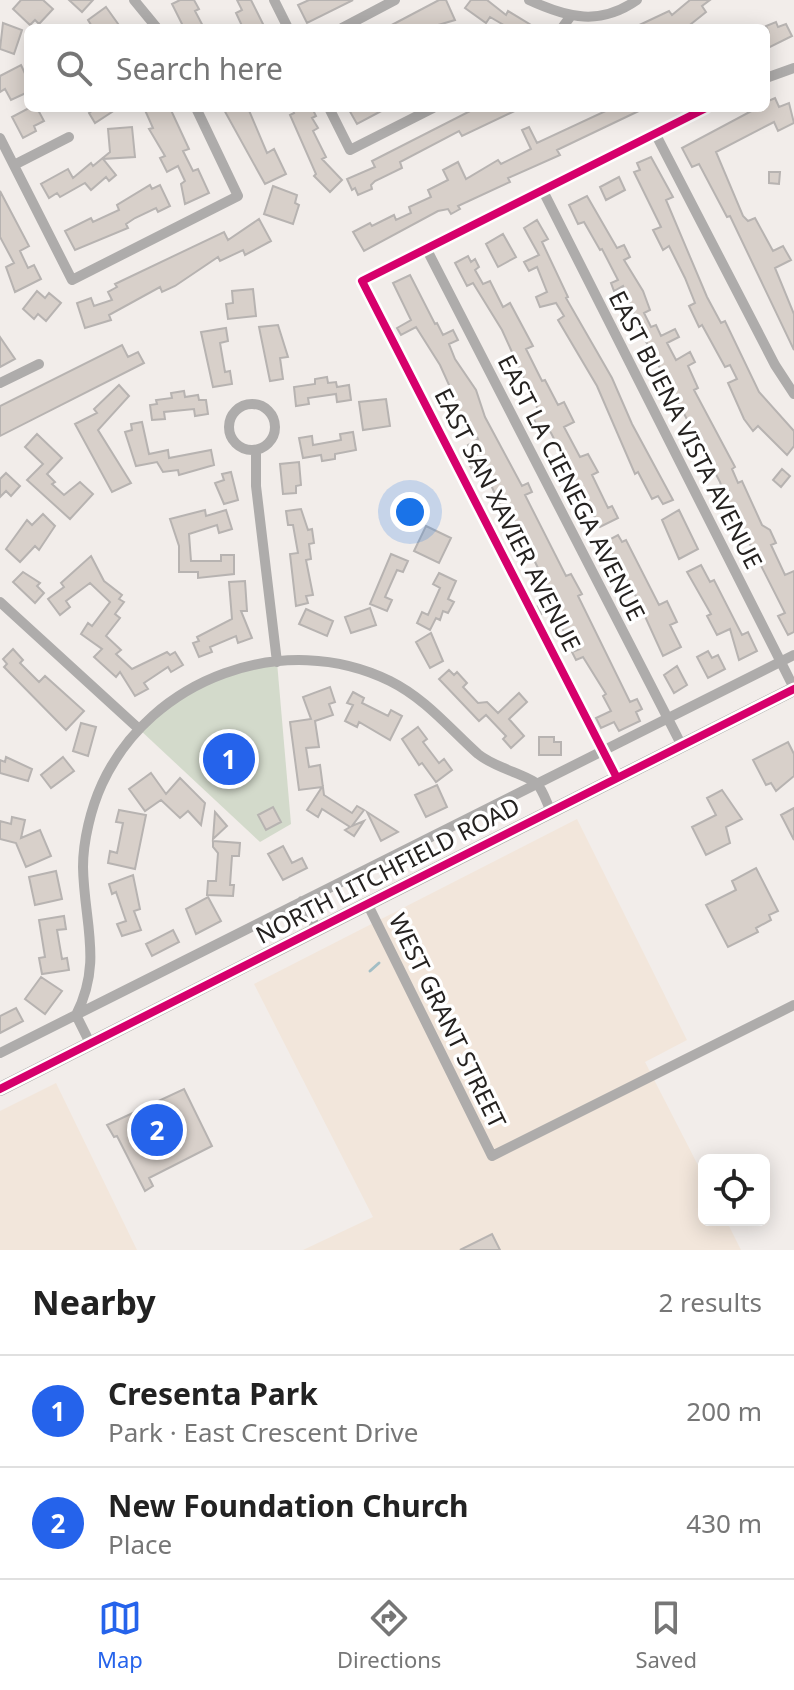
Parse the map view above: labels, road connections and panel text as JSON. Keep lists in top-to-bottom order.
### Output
{
  "streets": {
    "main road": ["NORTH LITCHFIELD ROAD"],
    "street": [
      "EAST BUENA VISTA AVENUE",
      "EAST LA CIENEGA AVENUE",
      "EAST SAN XAVIER AVENUE",
      "WEST GRANT STREET"
    ]
  },
  "crossings": [
    ["EAST BUENA VISTA AVENUE", "NORTH LITCHFIELD ROAD"],
    ["EAST LA CIENEGA AVENUE", "EAST SAN XAVIER AVENUE"],
    ["EAST LA CIENEGA AVENUE", "NORTH LITCHFIELD ROAD"],
    ["EAST SAN XAVIER AVENUE", "NORTH LITCHFIELD ROAD"],
    ["NORTH LITCHFIELD ROAD", "WEST GRANT STREET"]
  ],
  "page": {
    "search": "Search here",
    "pins": ["1", "2"],
    "heading": ["Nearby", "2 results"],
    "list": [
      {
        "mark": "1",
        "name": "Cresenta Park",
        "note": "Park · East Crescent Drive",
        "value": "200 m"
      },
      {
        "mark": "2",
        "name": "New Foundation Church",
        "note": "Place",
        "value": "430 m"
      }
    ],
    "nav": ["Map", "Directions", "Saved"]
  }
}
